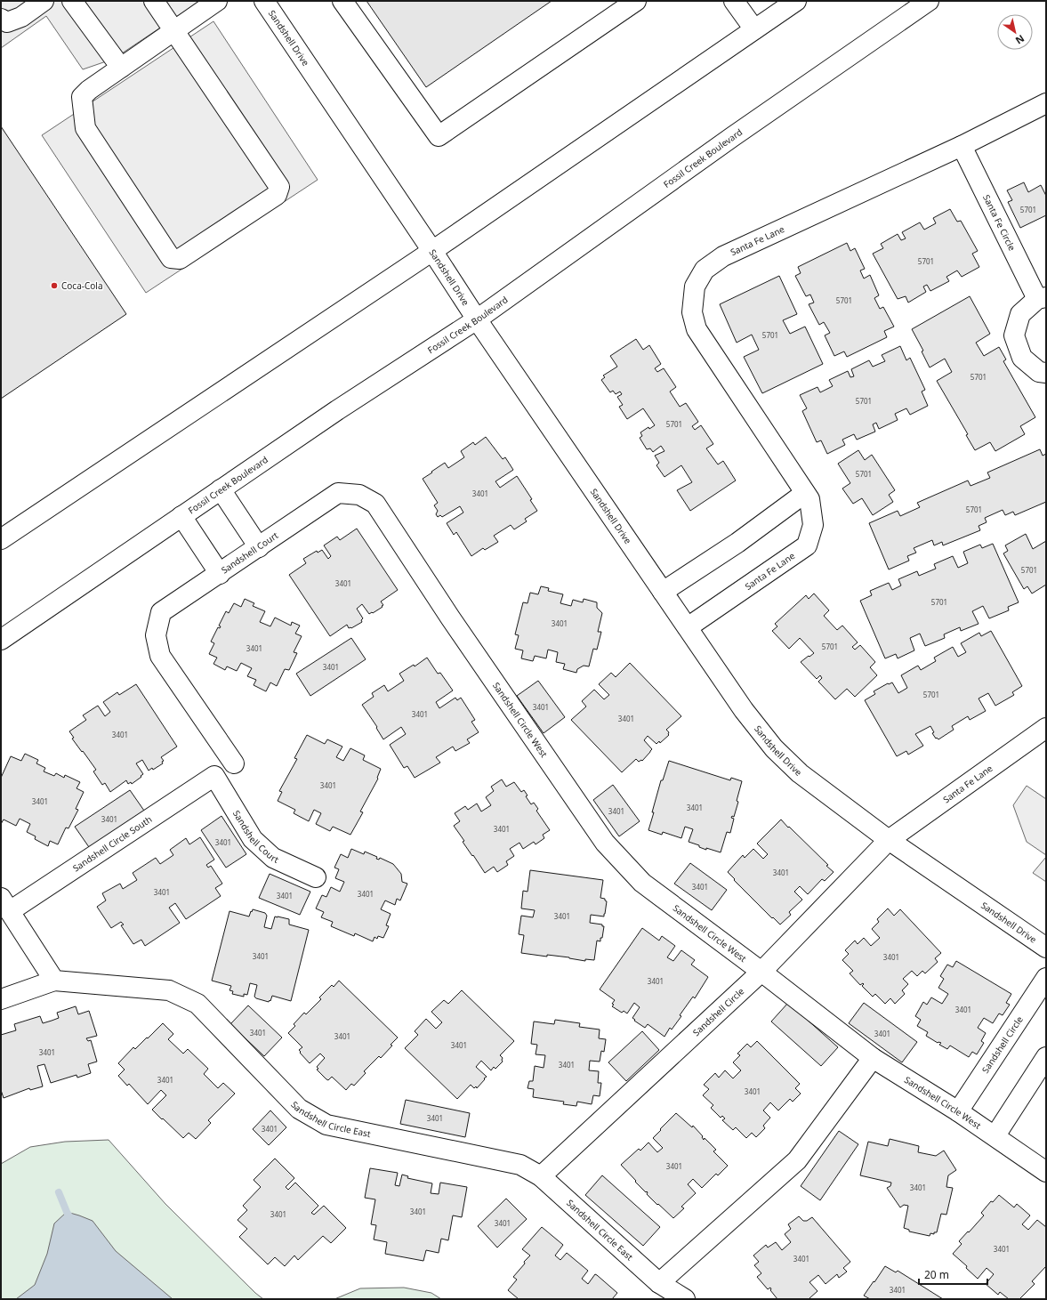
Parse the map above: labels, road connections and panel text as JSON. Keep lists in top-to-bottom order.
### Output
{
  "streets": {
    "main road": [
      "Sandshell Drive",
      "Fossil Creek Boulevard",
      "Santa Fe Circle",
      "Santa Fe Lane",
      "Sandshell Court",
      "Sandshell Circle West",
      "Sandshell Circle South",
      "Sandshell Circle",
      "Sandshell Circle East"
    ]
  },
  "crossings": [
    ["Sandshell Drive", "Fossil Creek Boulevard"],
    ["Sandshell Drive", "Santa Fe Lane"],
    ["Sandshell Drive", "Sandshell Circle"],
    ["Santa Fe Circle", "Santa Fe Lane"],
    ["Santa Fe Lane", "Sandshell Circle"],
    ["Sandshell Court", "Sandshell Circle West"],
    ["Sandshell Court", "Sandshell Circle South"],
    ["Sandshell Circle West", "Sandshell Circle"],
    ["Sandshell Circle", "Sandshell Circle East"]
  ],
  "places": ["Coca-Cola"],
  "house_numbers": [
    "5701",
    "5701",
    "5701",
    "5701",
    "5701",
    "5701",
    "5701",
    "5701",
    "3401",
    "5701",
    "5701",
    "3401",
    "5701",
    "3401",
    "5701",
    "3401",
    "3401",
    "5701",
    "3401",
    "3401",
    "3401",
    "3401",
    "3401",
    "3401",
    "3401",
    "3401",
    "3401",
    "3401",
    "3401",
    "3401",
    "3401",
    "3401",
    "3401",
    "3401",
    "3401",
    "3401",
    "3401",
    "3401",
    "3401",
    "3401",
    "3401",
    "3401",
    "3401",
    "3401",
    "3401",
    "3401",
    "3401",
    "3401",
    "3401",
    "3401",
    "3401",
    "3401",
    "3401",
    "3401",
    "3401",
    "3401",
    "3401"
  ],
  "scale_bar": "20 m",
  "north": "bottom right"
}
